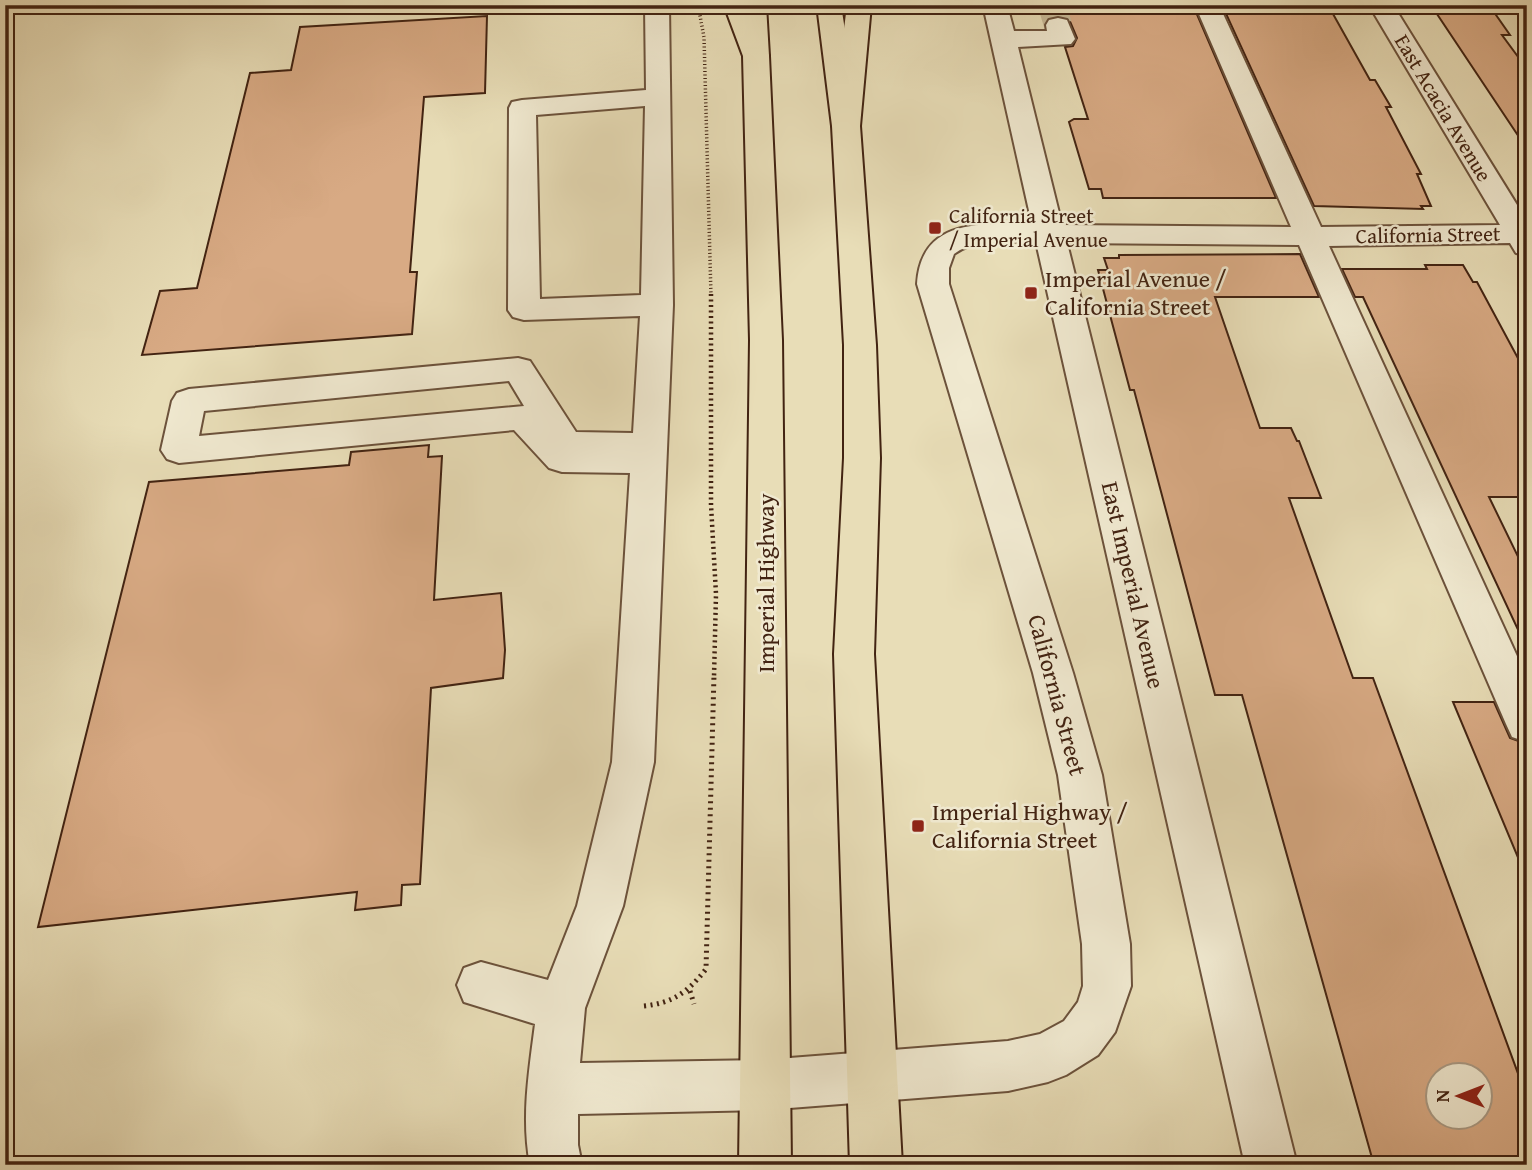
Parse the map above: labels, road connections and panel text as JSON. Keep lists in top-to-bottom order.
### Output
{
  "streets": {
    "main road": ["Imperial Highway"],
    "street": ["East Acacia Avenue", "California Street", "East Imperial Avenue"]
  },
  "crossings": [
    ["East Acacia Avenue", "California Street"],
    ["California Street", "Imperial Highway"],
    ["California Street", "East Imperial Avenue"]
  ],
  "places": {
    "transit": ["California Street / Imperial Avenue", "Imperial Avenue / California Street", "Imperial Highway / California Street"]
  },
  "north": "left"
}
